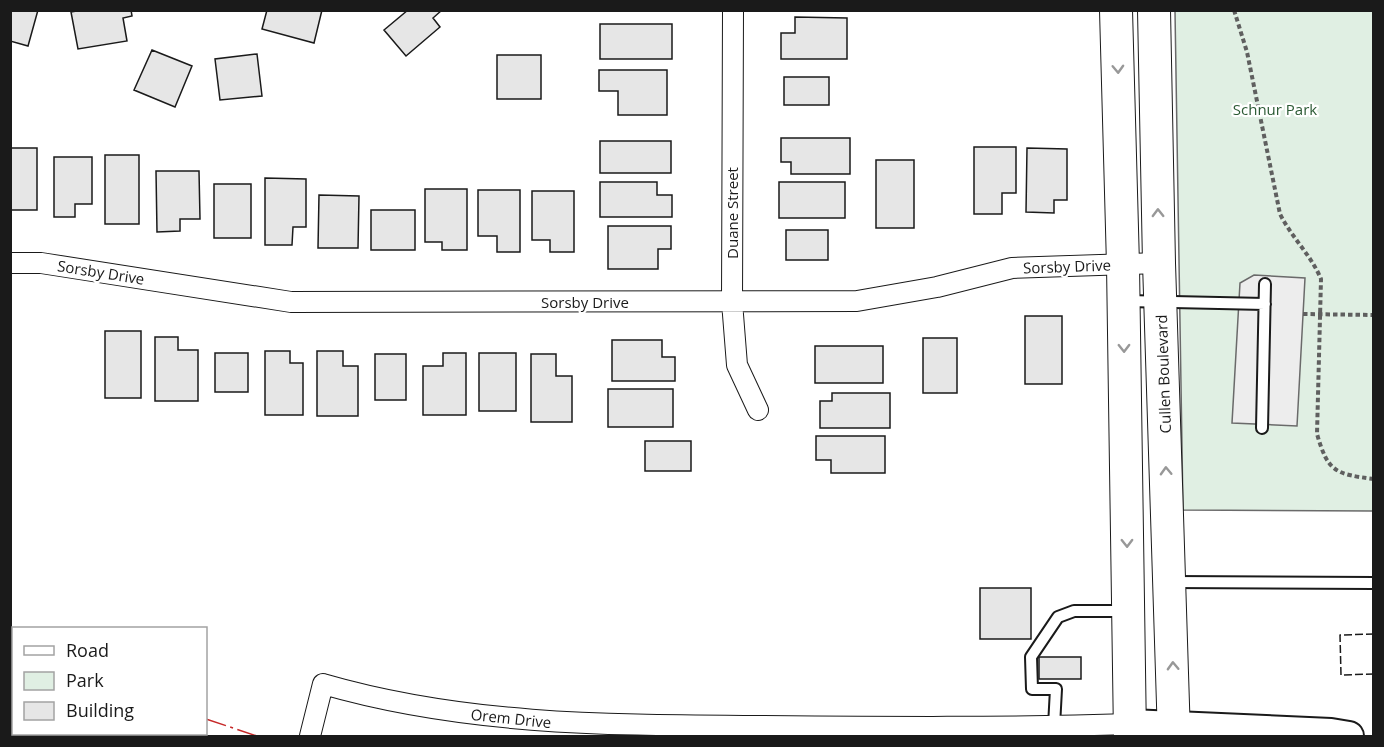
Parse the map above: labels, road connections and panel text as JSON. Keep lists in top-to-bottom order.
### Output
{
  "streets": {
    "main road": ["Cullen Boulevard", "Orem Drive"],
    "street": ["Duane Street", "Sorsby Drive"]
  },
  "crossings": [
    ["Duane Street", "Sorsby Drive"],
    ["Sorsby Drive", "Cullen Boulevard"],
    ["Cullen Boulevard", "Orem Drive"]
  ],
  "parks": ["Schnur Park"],
  "legend": ["Road", "Park", "Building"]
}
